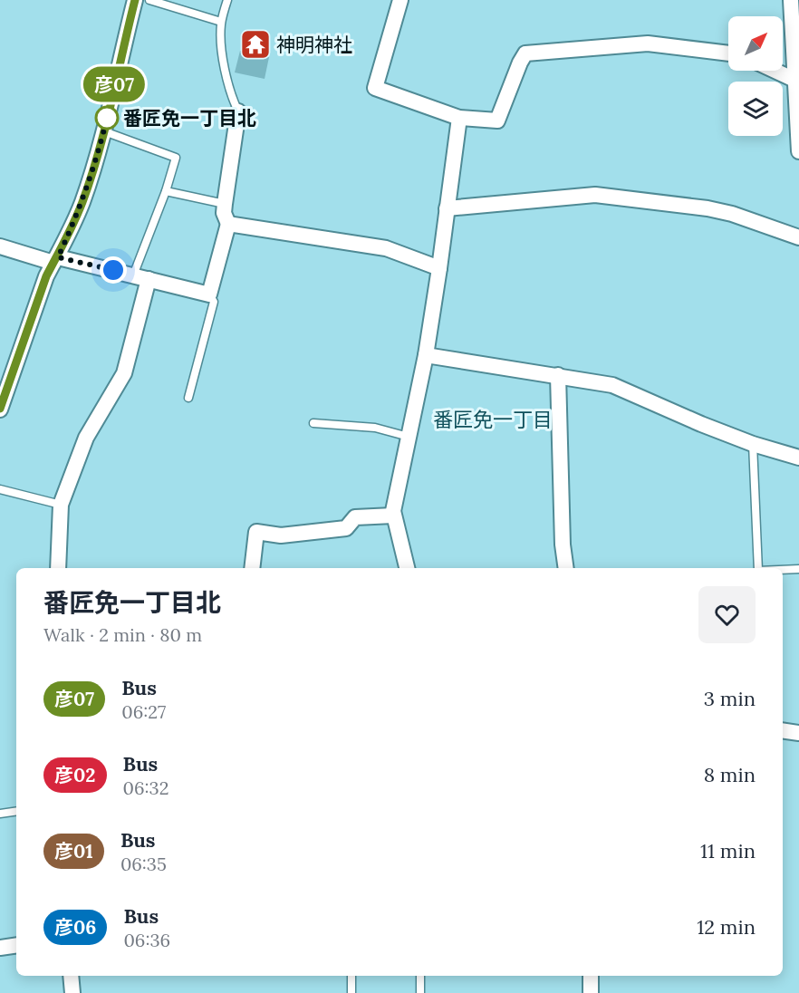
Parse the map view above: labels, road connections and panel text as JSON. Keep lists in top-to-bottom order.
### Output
{
  "districts": ["番匠免一丁目"],
  "places": {
    "temple": ["神明神社"],
    "other": ["番匠免一丁目北"]
  },
  "lines": ["bus line 彦07"],
  "north": "top right",
  "page": {
    "on_map": "彦07",
    "heading": ["番匠免一丁目北", "Walk · 2 min · 80 m"],
    "list": [
      {
        "mark": "彦07",
        "name": "Bus",
        "note": "06:27",
        "value": "3 min"
      },
      {
        "mark": "彦02",
        "name": "Bus",
        "note": "06:32",
        "value": "8 min"
      },
      {
        "mark": "彦01",
        "name": "Bus",
        "note": "06:35",
        "value": "11 min"
      },
      {
        "mark": "彦06",
        "name": "Bus",
        "note": "06:36",
        "value": "12 min"
      }
    ]
  }
}
